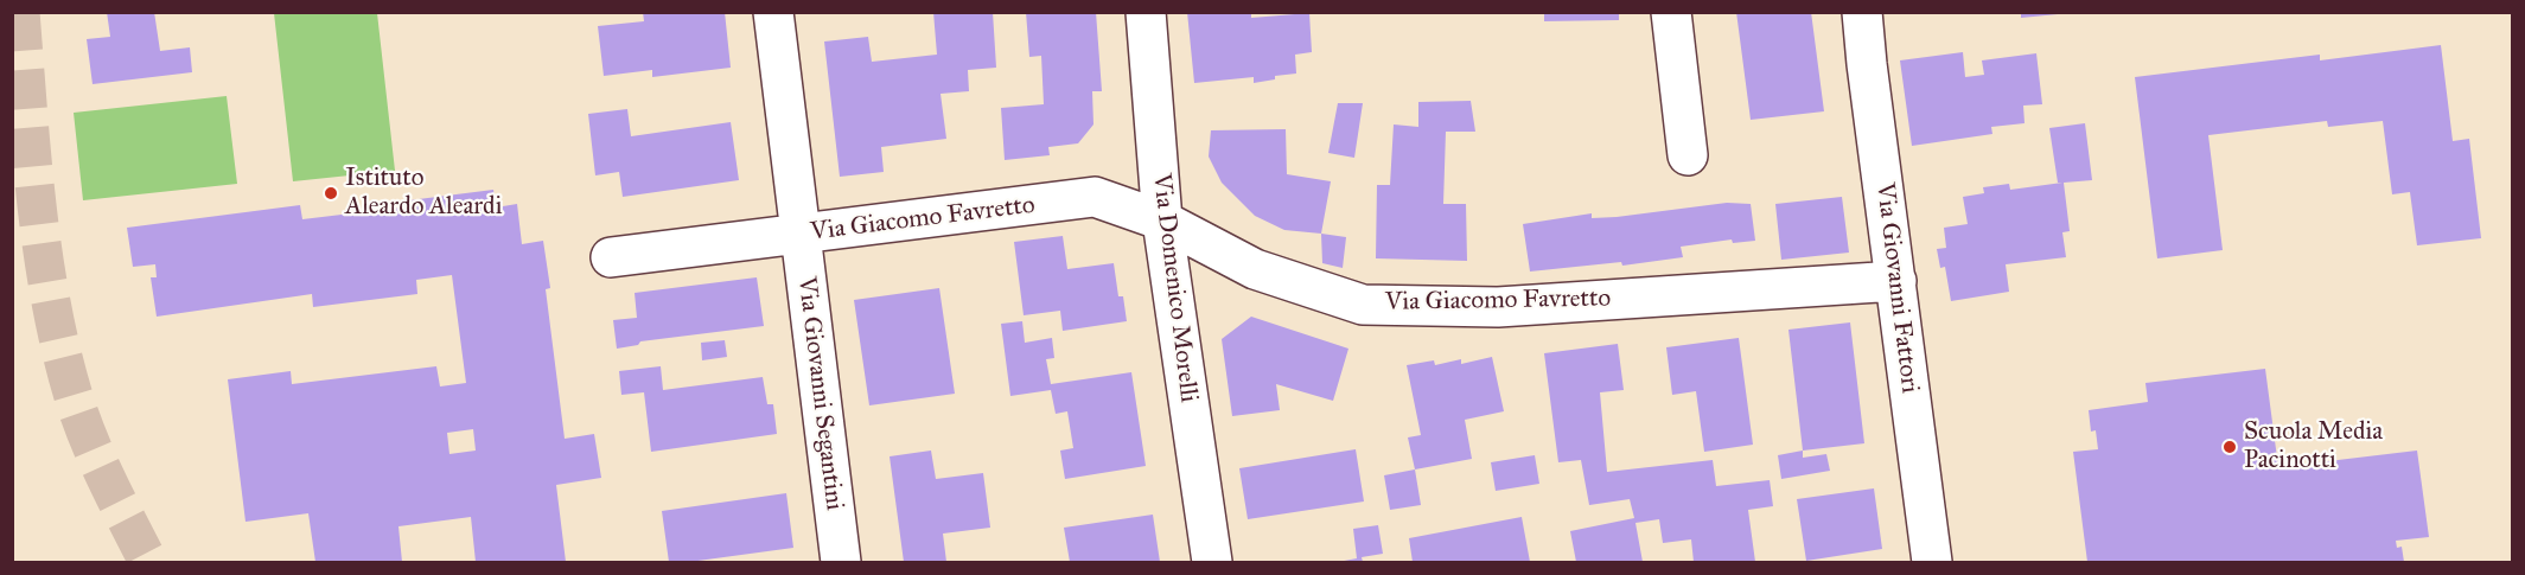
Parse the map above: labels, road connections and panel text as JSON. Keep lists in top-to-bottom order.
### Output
{
  "streets": {
    "street": [
      "Via Giacomo Favretto",
      "Via Domenico Morelli",
      "Via Giovanni Fattori",
      "Via Giovanni Segantini"
    ]
  },
  "crossings": [
    ["Via Giacomo Favretto", "Via Domenico Morelli"],
    ["Via Giacomo Favretto", "Via Giovanni Fattori"],
    ["Via Giacomo Favretto", "Via Giovanni Segantini"]
  ],
  "places": ["Istituto Aleardo Aleardi", "Scuola Media Pacinotti"]
}
